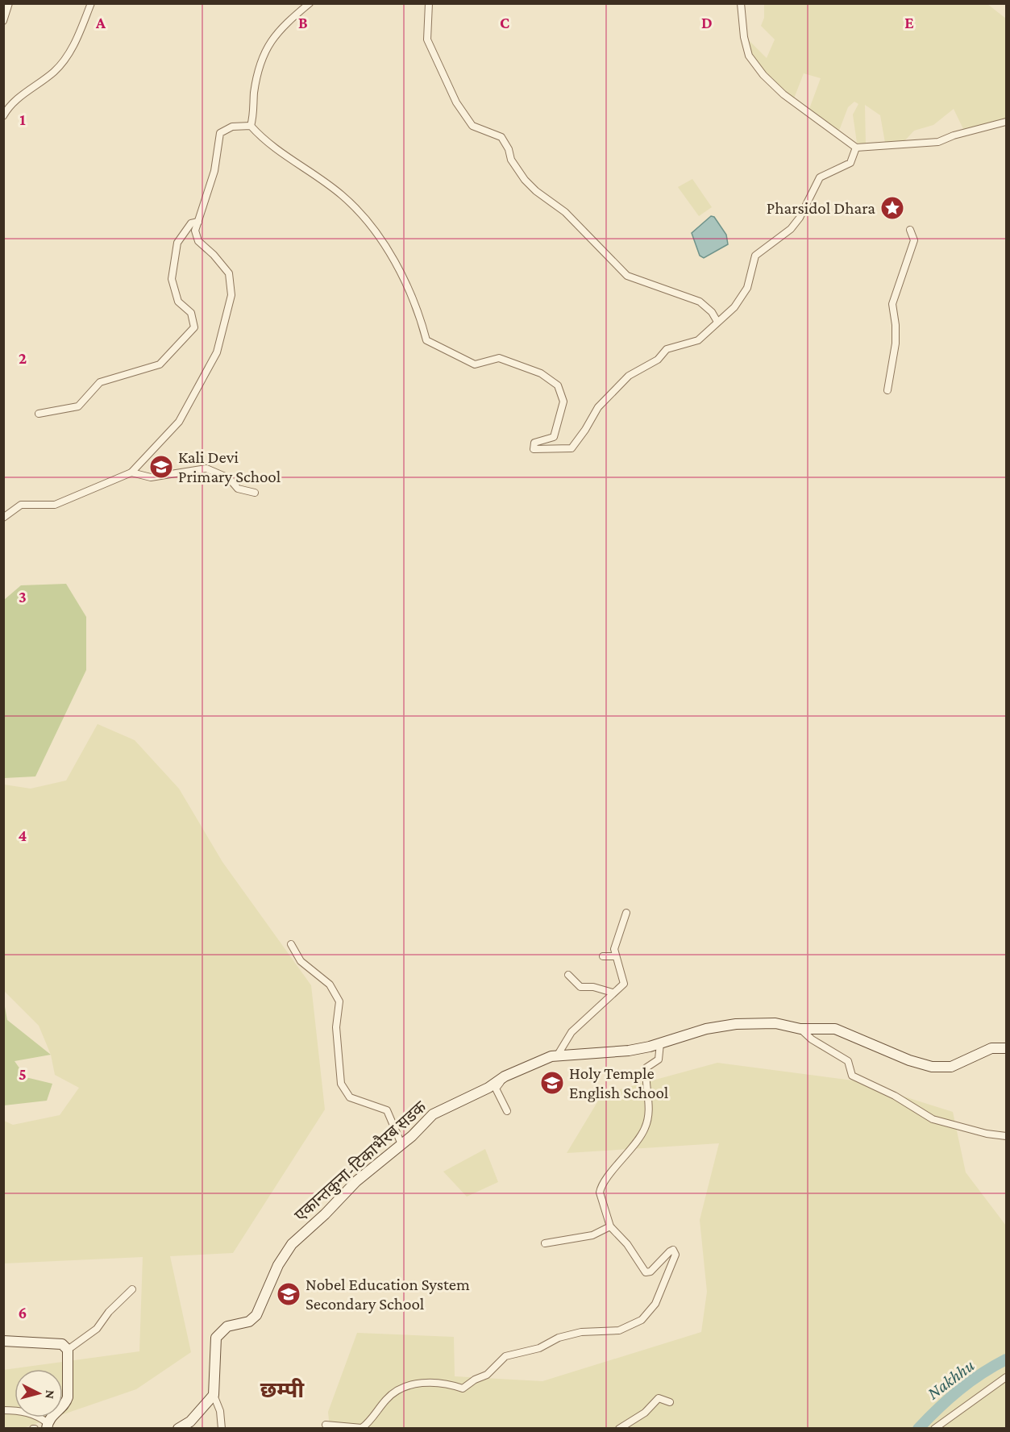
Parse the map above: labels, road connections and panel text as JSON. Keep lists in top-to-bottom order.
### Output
{
  "streets": {
    "main road": ["एकान्तकुना-टिकाभैरब सडक"]
  },
  "districts": ["छम्पी"],
  "water": ["Nakhhu"],
  "places": {
    "place": ["Pharsidol Dhara"],
    "school or university": ["Kali Devi Primary School", "Holy Temple English School", "Nobel Education System Secondary School"]
  },
  "north": "right",
  "grid": {
    "columns": [
      "A",
      "B",
      "C",
      "D",
      "E"
    ],
    "rows": [
      "1",
      "2",
      "3",
      "4",
      "5",
      "6"
    ]
  }
}
